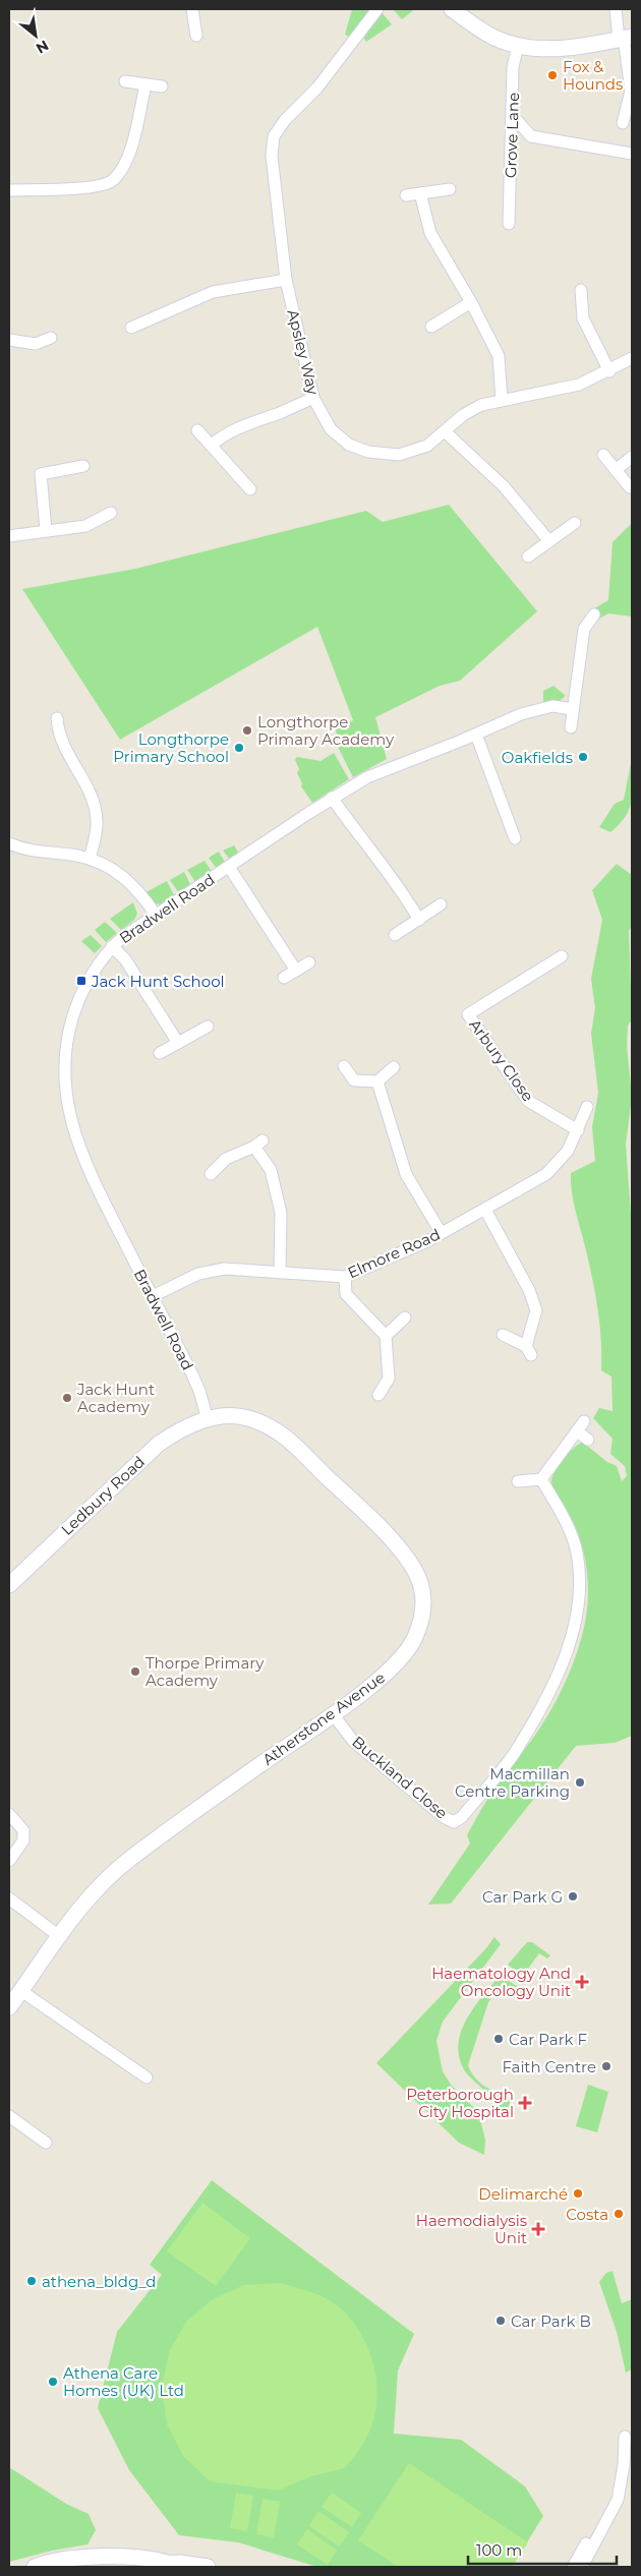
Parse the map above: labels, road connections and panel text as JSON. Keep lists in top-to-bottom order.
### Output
{
  "streets": {
    "street": [
      "Grove Lane",
      "Apsley Way",
      "Bradwell Road",
      "Arbury Close",
      "Elmore Road",
      "Ledbury Road",
      "Atherstone Avenue",
      "Buckland Close"
    ]
  },
  "crossings": [
    ["Bradwell Road", "Elmore Road"],
    ["Bradwell Road", "Ledbury Road"],
    ["Bradwell Road", "Atherstone Avenue"],
    ["Arbury Close", "Elmore Road"],
    ["Ledbury Road", "Atherstone Avenue"],
    ["Atherstone Avenue", "Buckland Close"]
  ],
  "places": {
    "other": [
      "Fox & Hounds",
      "Longthorpe Primary Academy",
      "Longthorpe Primary School",
      "Oakfields",
      "Jack Hunt Academy",
      "Thorpe Primary Academy",
      "Macmillan Centre Parking",
      "Car Park G",
      "Car Park F",
      "Faith Centre",
      "Delimarché",
      "Costa",
      "athena_bldg_d",
      "Car Park B",
      "Athena Care Homes (UK) Ltd"
    ],
    "transit": ["Jack Hunt School"],
    "health": ["Haematology And Oncology Unit", "Peterborough City Hospital", "Haemodialysis Unit"]
  },
  "scale_bar": "100 m",
  "north": "bottom right"
}
